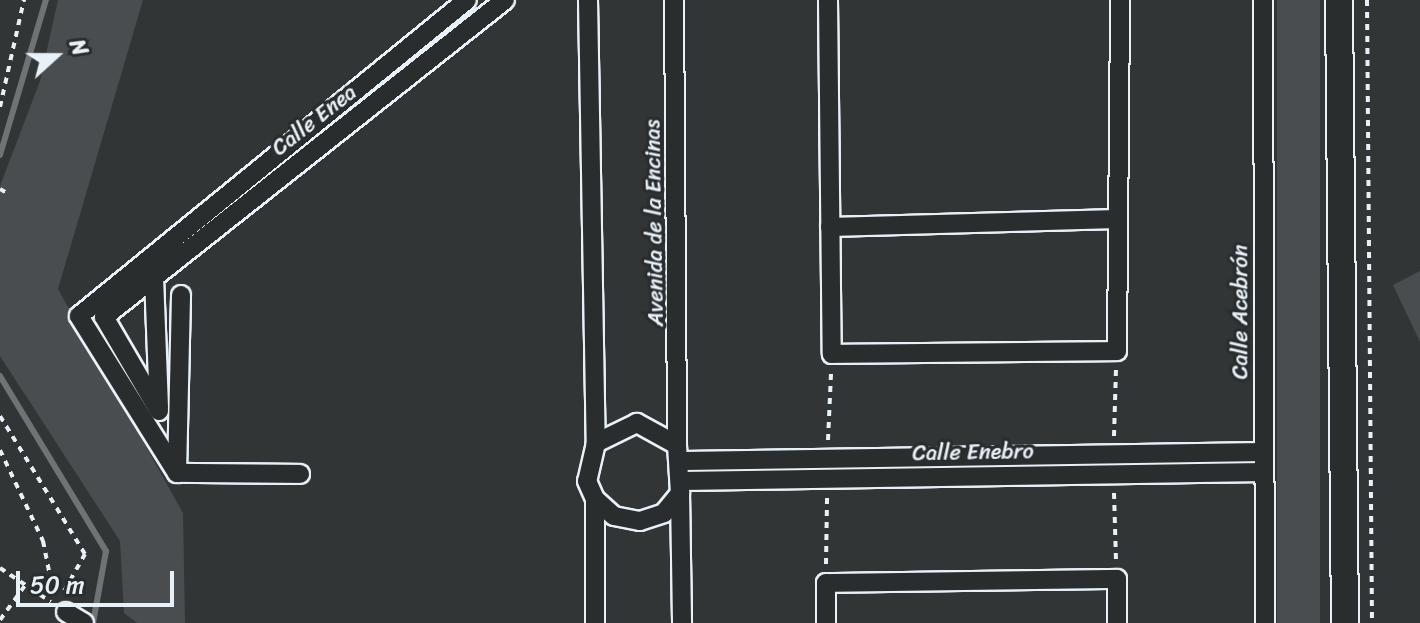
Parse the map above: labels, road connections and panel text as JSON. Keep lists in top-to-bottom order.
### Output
{
  "streets": {
    "street": [
      "Calle Enea",
      "Avenida de la Encinas",
      "Calle Acebrón",
      "Calle Enebro"
    ]
  },
  "crossings": [
    ["Avenida de la Encinas", "Calle Enebro"],
    ["Calle Acebrón", "Calle Enebro"]
  ],
  "scale_bar": "50 m",
  "north": "right"
}
